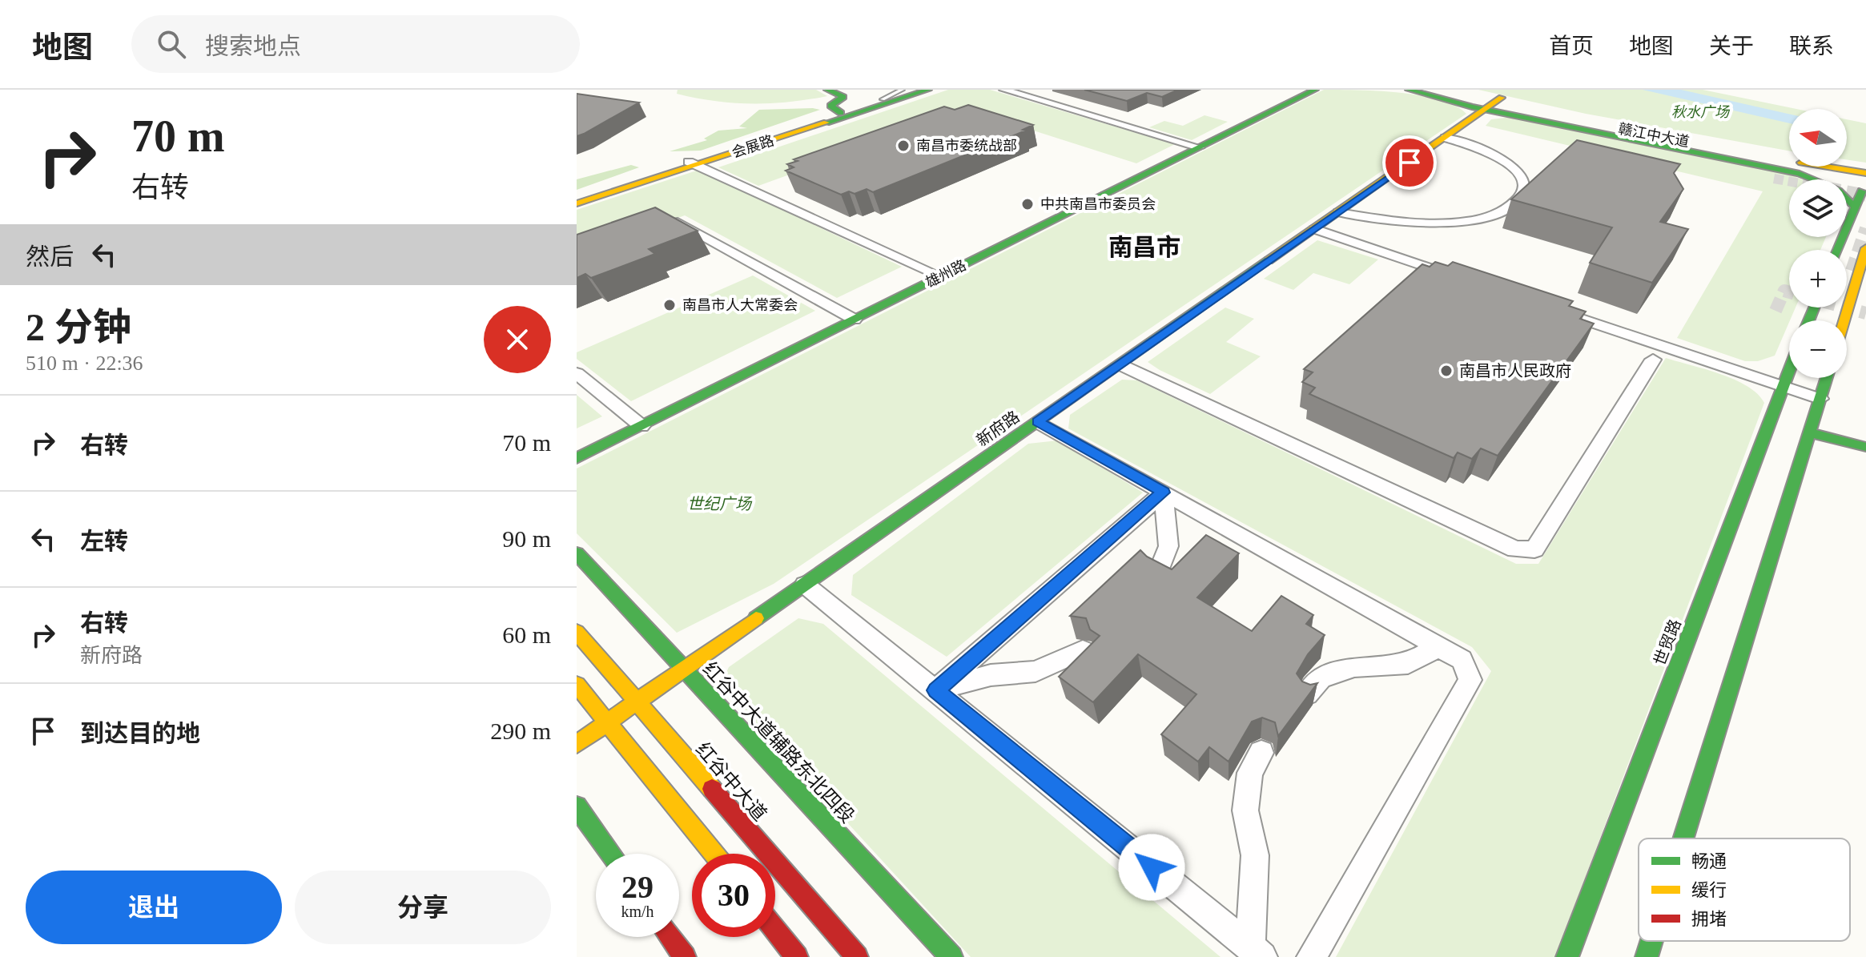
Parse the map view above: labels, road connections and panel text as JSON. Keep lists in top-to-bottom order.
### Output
{
  "streets": {
    "main road": [
      "赣江中大道",
      "会展路",
      "雄州路",
      "新府路",
      "世贸路",
      "红谷中大道辅路东北四段",
      "红谷中大道"
    ]
  },
  "crossings": [
    ["赣江中大道", "新府路"],
    ["新府路", "红谷中大道辅路东北四段"],
    ["新府路", "红谷中大道"]
  ],
  "districts": ["南昌市"],
  "parks": ["秋水广场", "世纪广场"],
  "places": [
    "南昌市委统战部",
    "中共南昌市委员会",
    "南昌市人大常委会",
    "南昌市人民政府"
  ],
  "legend": ["畅通", "缓行", "拥堵"],
  "north": "left",
  "page": {
    "header": "地图",
    "search": "搜索地点",
    "nav": [
      "首页",
      "地图",
      "关于",
      "联系"
    ],
    "turn": ["70 m", "右转"],
    "map_buttons": ["+", "−"],
    "then": "然后",
    "heading": ["2 分钟", "510 m · 22:36"],
    "list": [
      {
        "name": "右转",
        "value": "70 m"
      },
      {
        "name": "左转",
        "value": "90 m"
      },
      {
        "name": "右转",
        "note": "新府路",
        "value": "60 m"
      },
      {
        "name": "到达目的地",
        "value": "290 m"
      }
    ],
    "speed": "29 km/h",
    "limit": "30",
    "buttons": ["退出", "分享"]
  }
}
